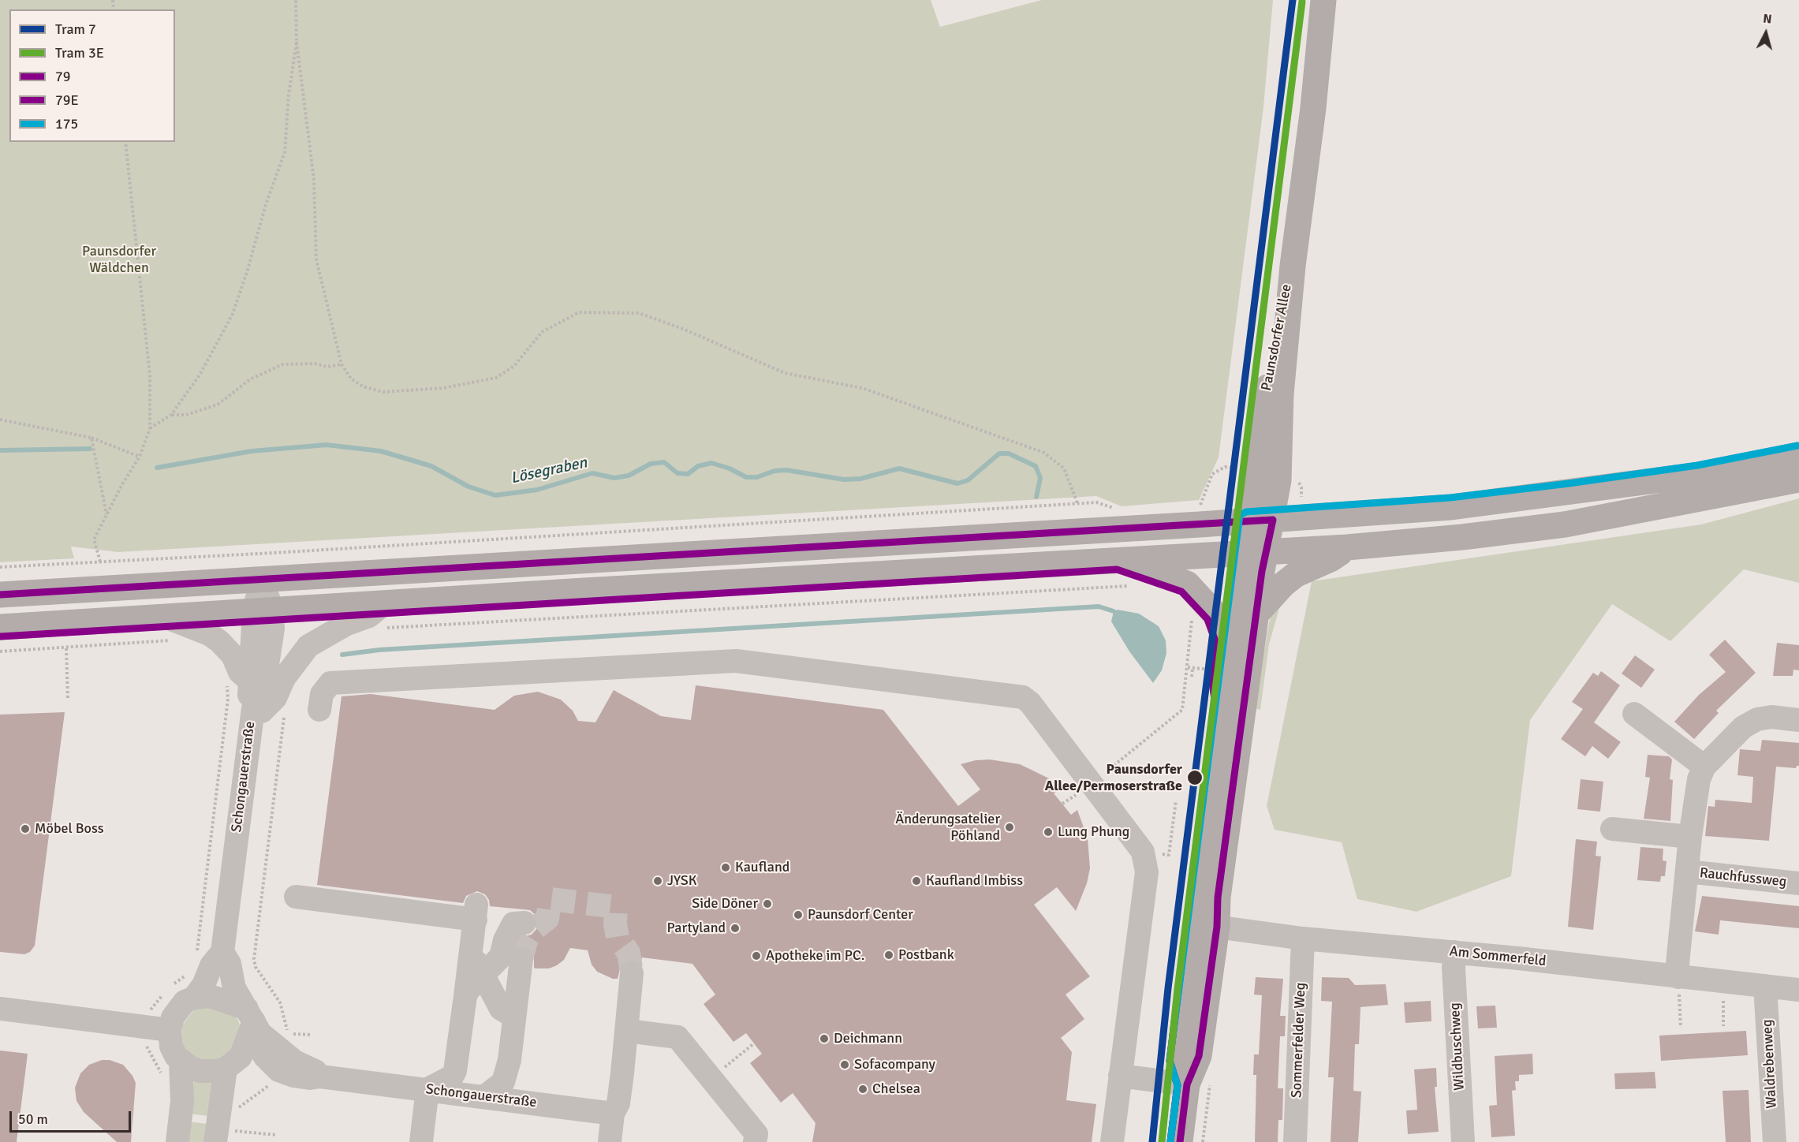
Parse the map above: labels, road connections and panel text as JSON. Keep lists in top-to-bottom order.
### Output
{
  "streets": {
    "main road": ["Paunsdorfer Allee"],
    "street": [
      "Schongauerstraße",
      "Rauchfussweg",
      "Am Sommerfeld",
      "Sommerfelder Weg",
      "Wildbuschweg",
      "Waldrebenweg"
    ]
  },
  "crossings": [
    ["Paunsdorfer Allee", "Am Sommerfeld"],
    ["Am Sommerfeld", "Sommerfelder Weg"],
    ["Am Sommerfeld", "Wildbuschweg"],
    ["Am Sommerfeld", "Waldrebenweg"]
  ],
  "water": ["Lösegraben"],
  "parks": ["Paunsdorfer Wäldchen"],
  "places": [
    "Paunsdorfer Allee/Permoserstraße",
    "Änderungsatelier Pöhland",
    "Möbel Boss",
    "Lung Phung",
    "Kaufland",
    "JYSK",
    "Kaufland Imbiss",
    "Side Döner",
    "Paunsdorf Center",
    "Partyland",
    "Postbank",
    "Apotheke im PC.",
    "Deichmann",
    "Sofacompany",
    "Chelsea"
  ],
  "lines": [
    "tram line 7",
    "tram line 3E",
    "transit line 175",
    "transit line 79",
    "transit line 79E"
  ],
  "legend": [
    "Tram 7",
    "Tram 3E",
    "79",
    "79E",
    "175"
  ],
  "scale_bar": "50 m",
  "north": "top"
}
